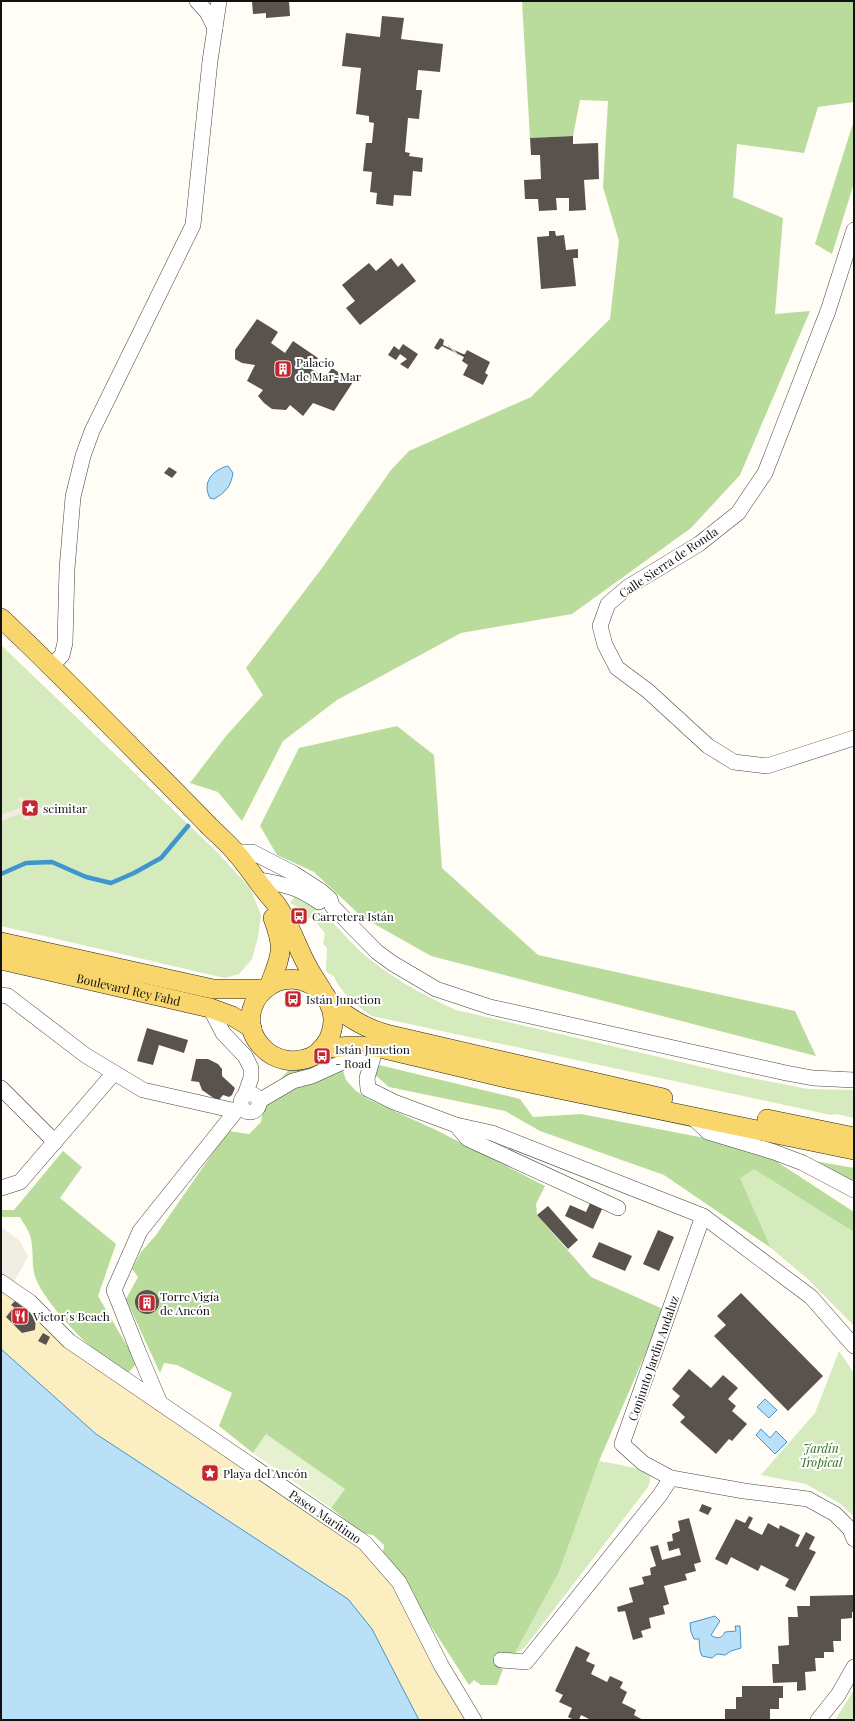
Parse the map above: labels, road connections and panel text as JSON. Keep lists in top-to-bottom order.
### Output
{
  "streets": {
    "main road": ["Boulevard Rey Fahd"],
    "street": ["Calle Sierra de Ronda", "Conjunto Jardin Andaluz", "Paseo Marítimo"]
  },
  "parks": ["Jardín Tropical"],
  "places": {
    "building": ["Palacio de Mar-Mar", "Torre Vigía de Ancón"],
    "place": ["scimitar", "Playa del Ancón"],
    "bus stop": ["Carretera Istán", "Istán Junction", "Istán Junction - Road"],
    "restaurant": ["Victor´s Beach"]
  }
}
